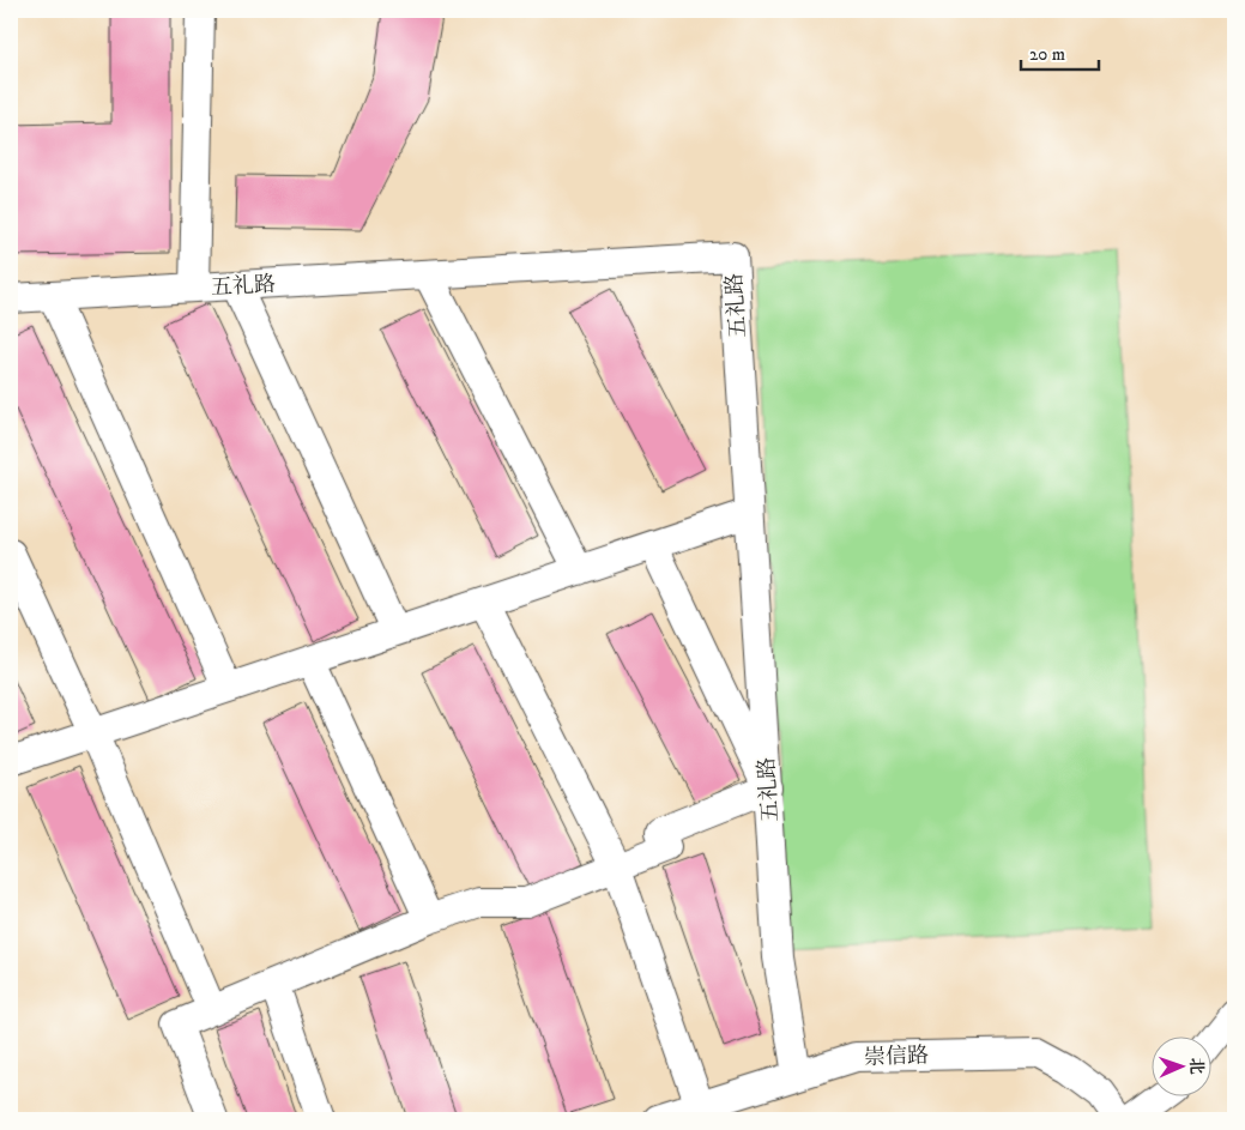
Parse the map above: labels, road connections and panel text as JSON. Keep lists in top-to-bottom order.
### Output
{
  "streets": {
    "street": ["五礼路", "崇信路"]
  },
  "crossings": [
    ["五礼路", "崇信路"]
  ],
  "scale_bar": "20 m",
  "north": "right"
}
